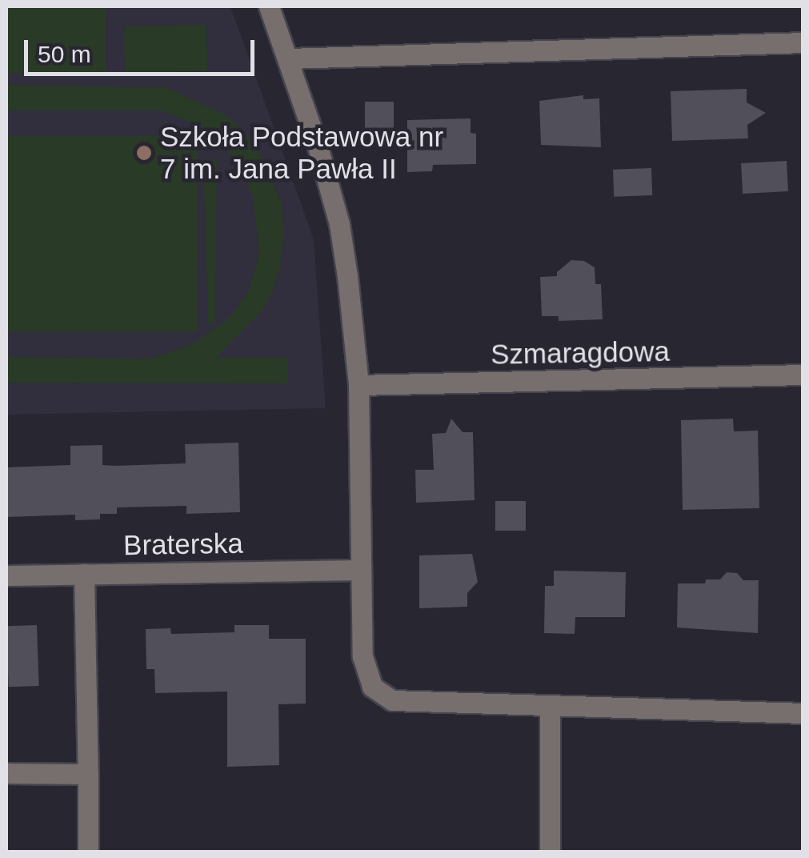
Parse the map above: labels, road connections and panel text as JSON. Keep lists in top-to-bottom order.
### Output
{
  "streets": {
    "street": ["Szmaragdowa", "Braterska"]
  },
  "places": ["Szkoła Podstawowa nr 7 im. Jana Pawła II"],
  "scale_bar": "50 m"
}
